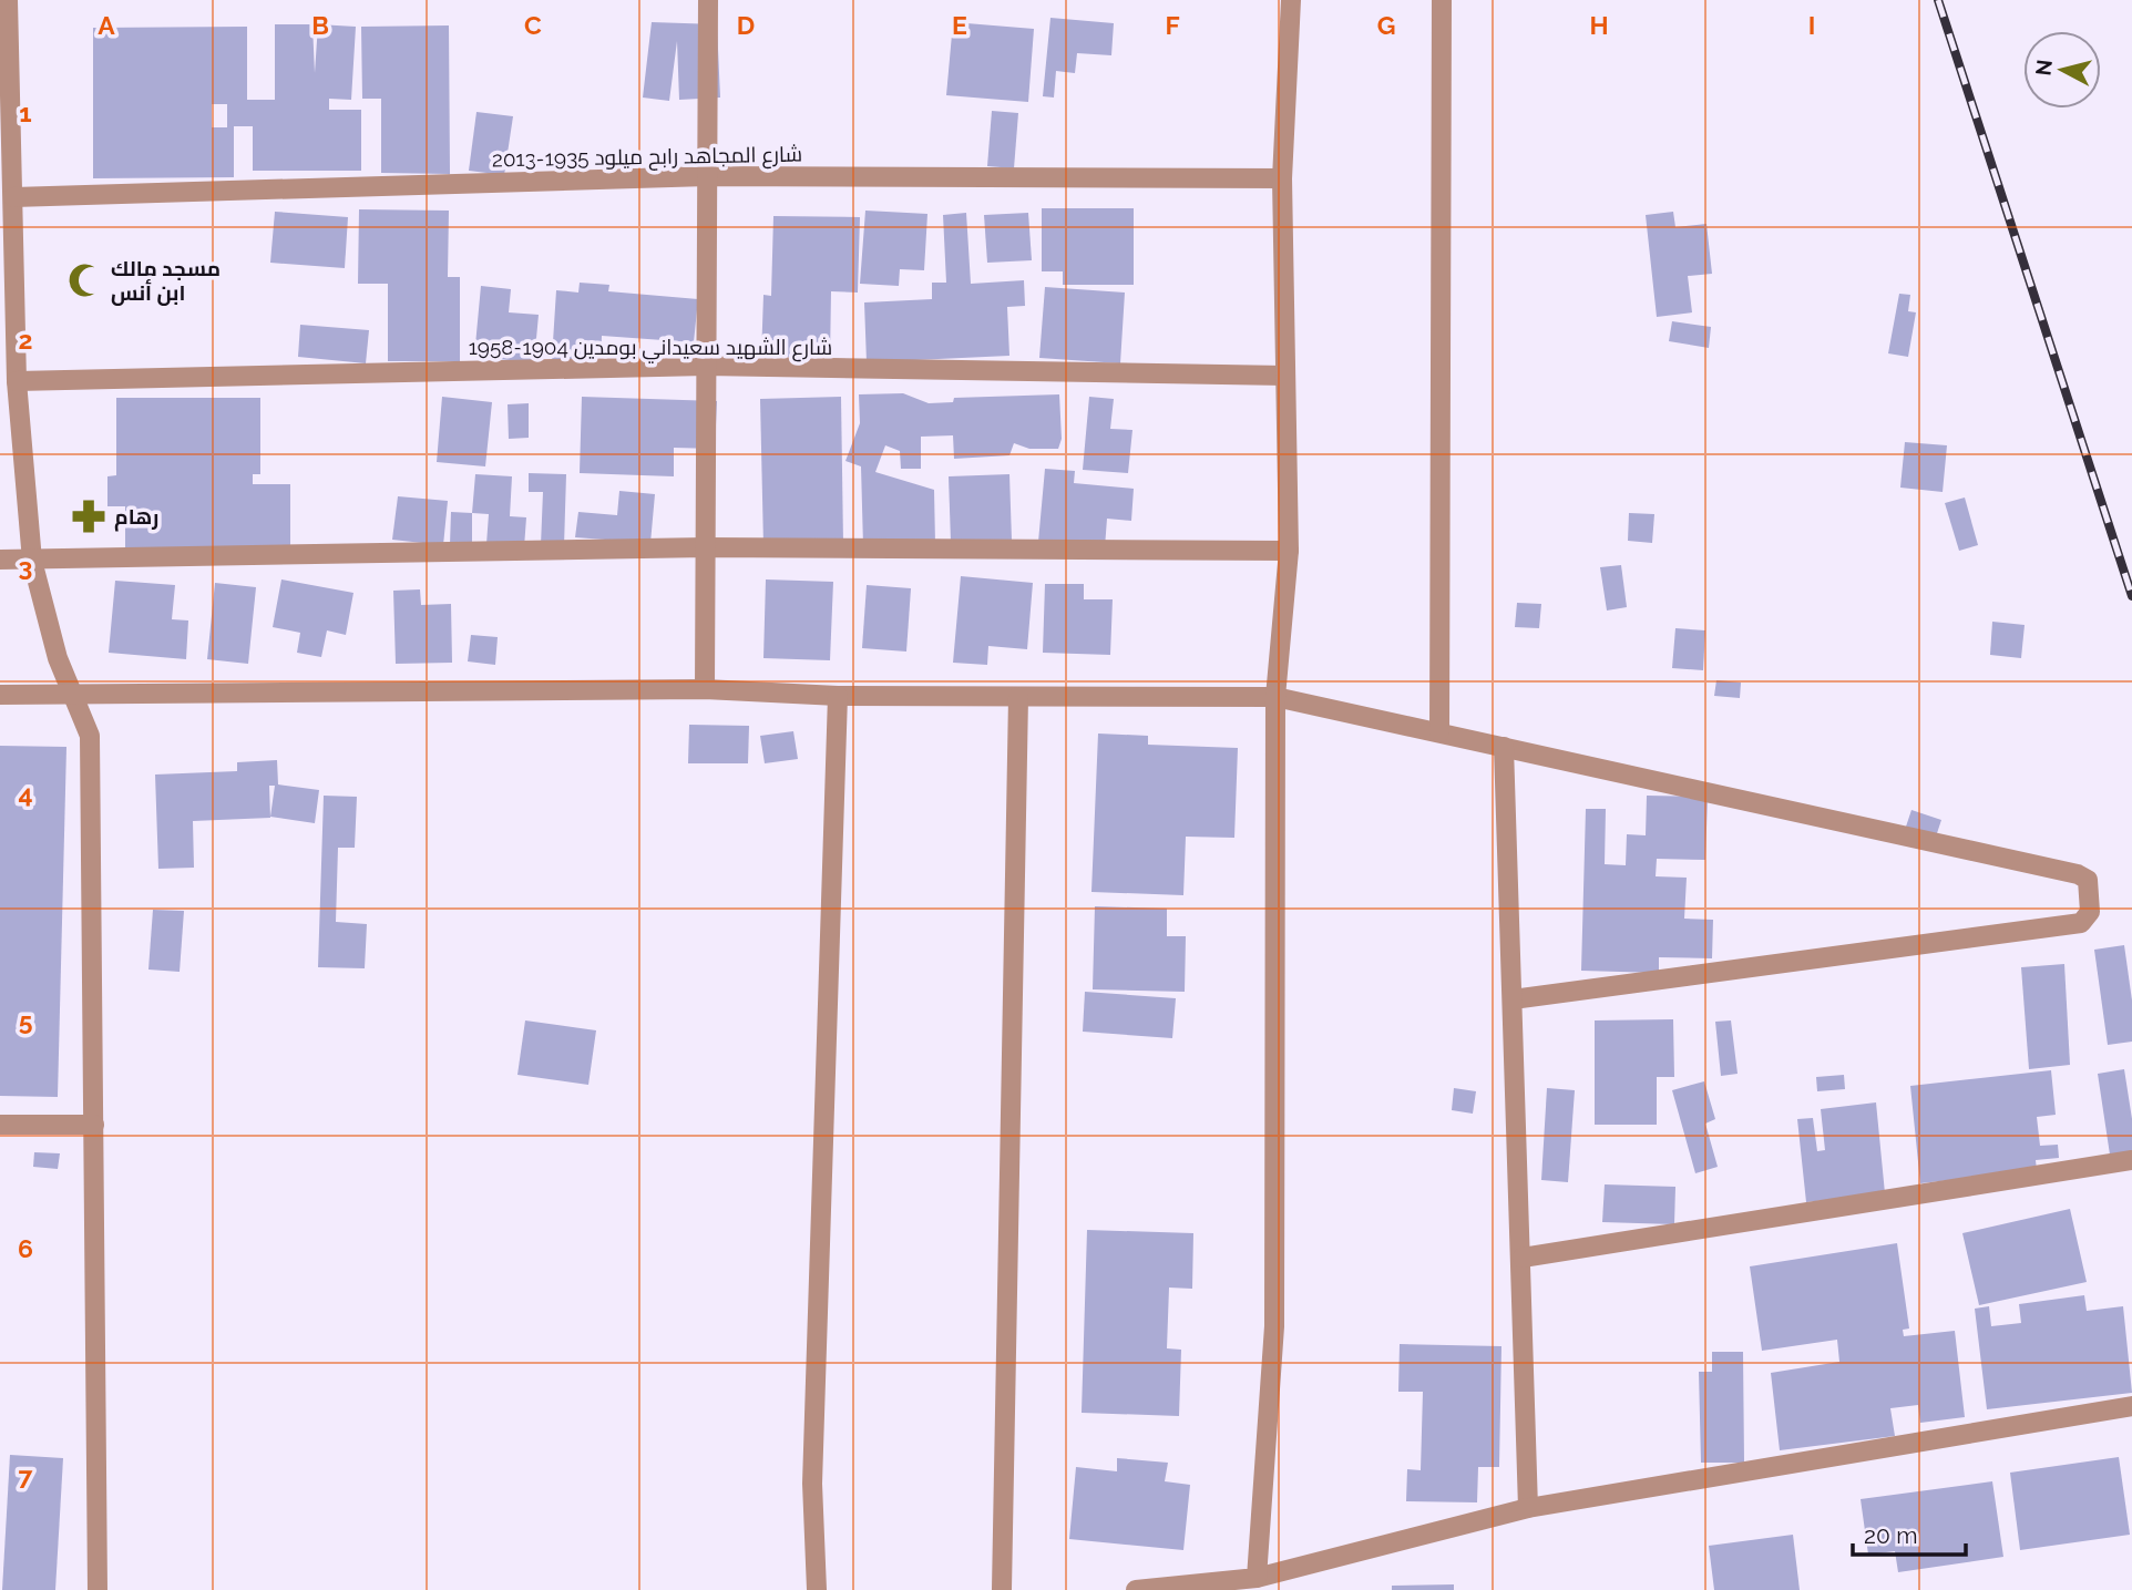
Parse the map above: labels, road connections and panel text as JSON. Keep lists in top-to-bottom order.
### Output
{
  "streets": {
    "street": ["شارع المجاهد رابح ميلود 1935-2013", "شارع الشهيد سعيداني بومدين 1904-1958"]
  },
  "places": {
    "mosque": ["مسجد مالك ابن أنس"],
    "pharmacy": ["رهام"]
  },
  "scale_bar": "20 m",
  "north": "left",
  "grid": {
    "columns": [
      "A",
      "B",
      "C",
      "D",
      "E",
      "F",
      "G",
      "H",
      "I"
    ],
    "rows": [
      "1",
      "2",
      "3",
      "4",
      "5",
      "6",
      "7"
    ]
  }
}
